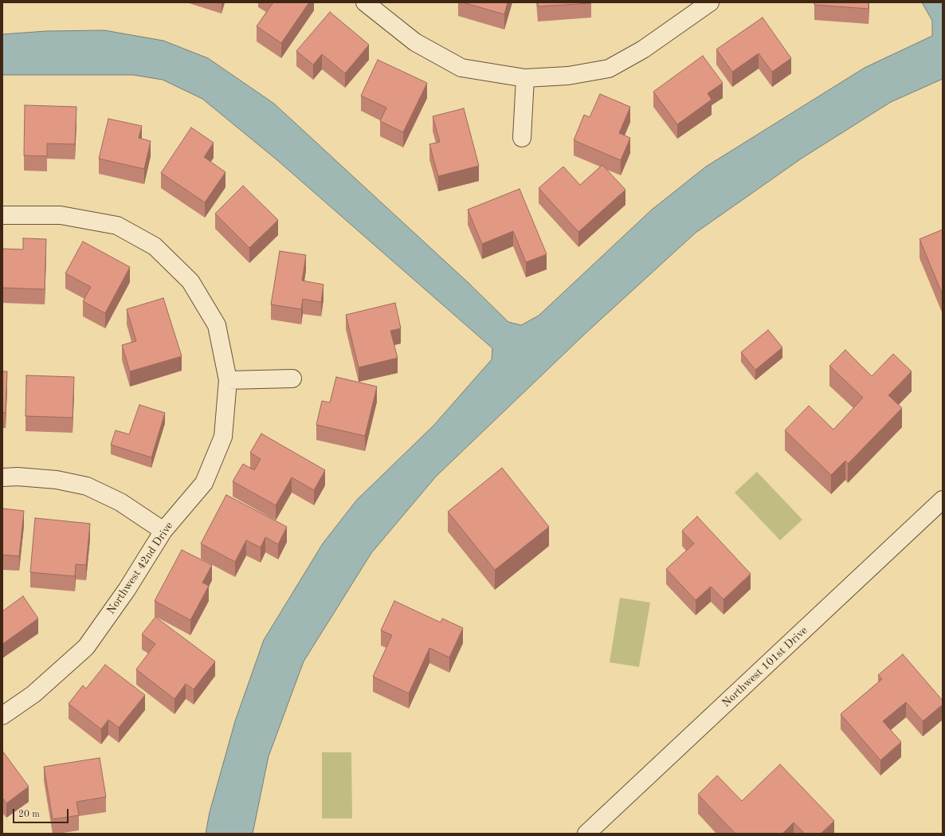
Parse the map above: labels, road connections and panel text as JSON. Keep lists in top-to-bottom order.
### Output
{
  "streets": {
    "street": ["Northwest 42nd Drive", "Northwest 101st Drive"]
  },
  "scale_bar": "20 m"
}
